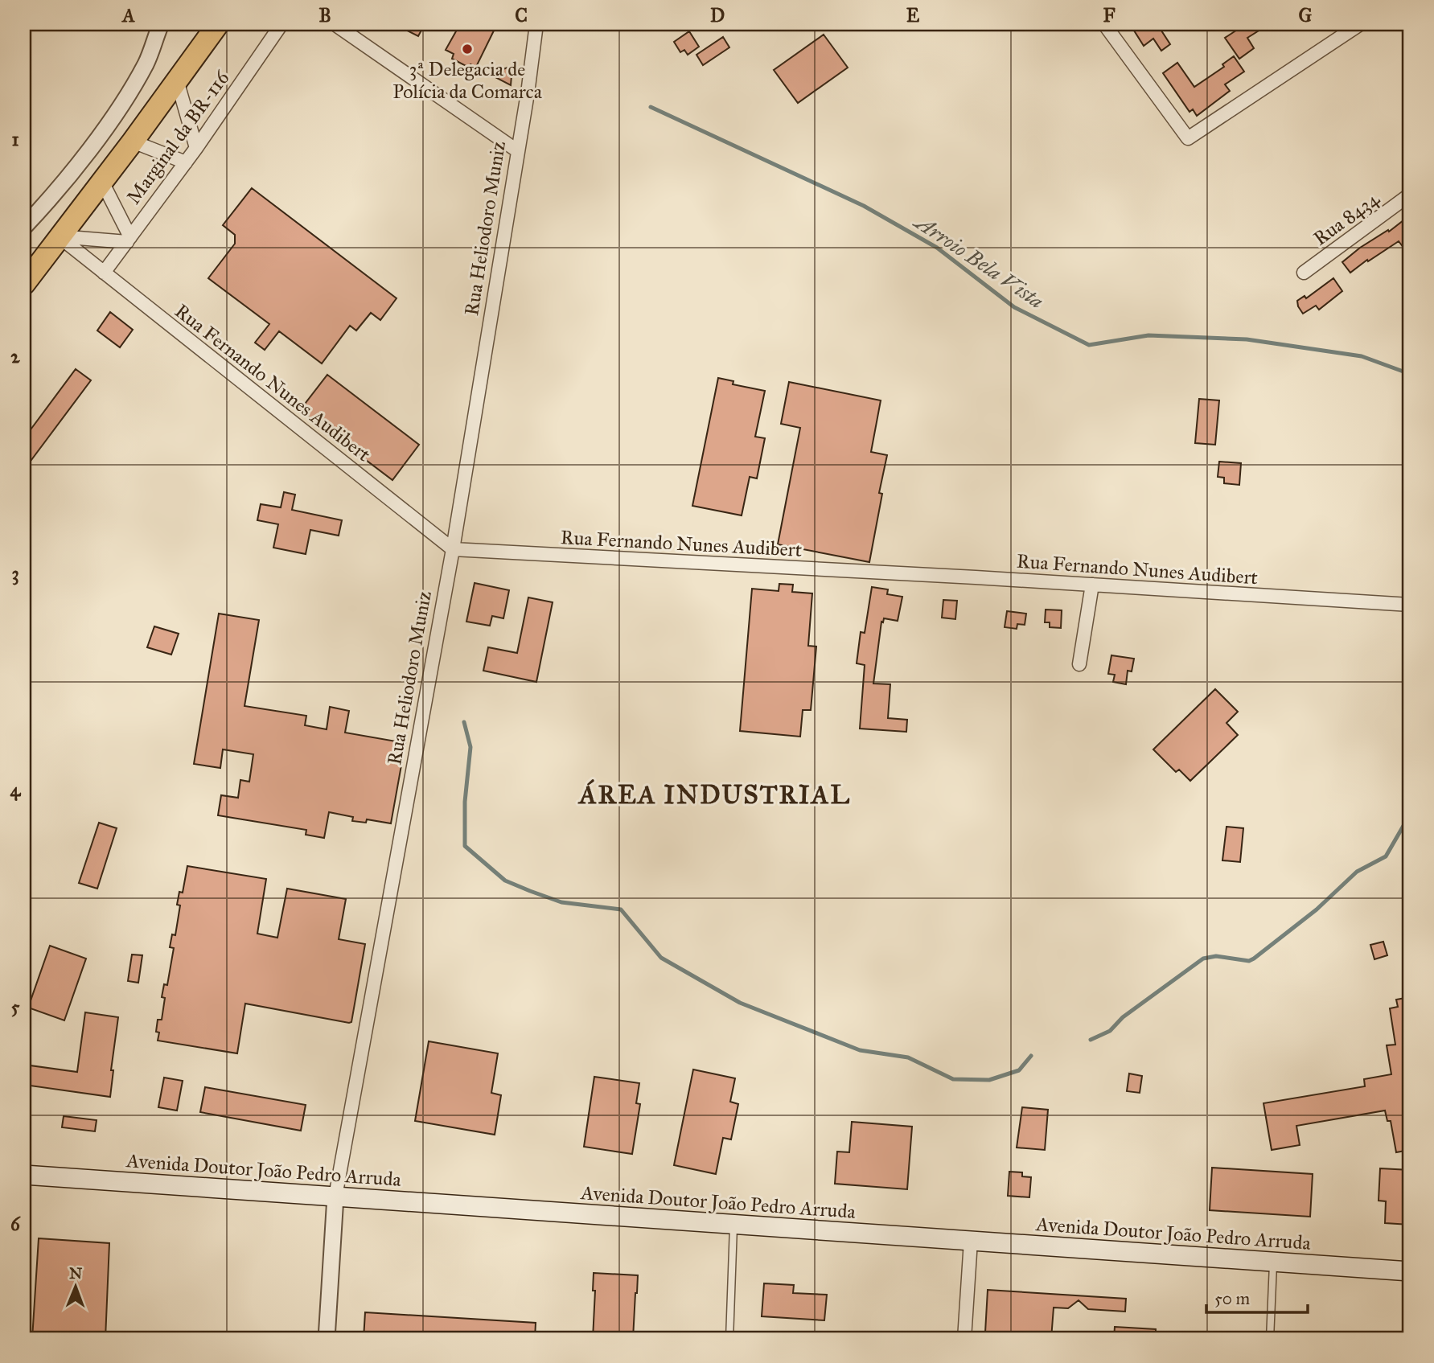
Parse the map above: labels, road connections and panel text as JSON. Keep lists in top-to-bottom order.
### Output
{
  "streets": {
    "main road": ["Avenida Doutor João Pedro Arruda"],
    "street": [
      "Marginal da BR-116",
      "Rua 8434",
      "Rua Heliodoro Muniz",
      "Rua Fernando Nunes Audibert"
    ]
  },
  "crossings": [
    ["Marginal da BR-116", "Rua Fernando Nunes Audibert"],
    ["Rua Heliodoro Muniz", "Rua Fernando Nunes Audibert"],
    ["Rua Heliodoro Muniz", "Avenida Doutor João Pedro Arruda"]
  ],
  "districts": ["ÁREA INDUSTRIAL"],
  "water": ["Arroio Bela Vista"],
  "places": ["3ª Delegacia de Polícia da Comarca"],
  "scale_bar": "50 m",
  "north": "top",
  "grid": {
    "columns": [
      "A",
      "B",
      "C",
      "D",
      "E",
      "F",
      "G"
    ],
    "rows": [
      "1",
      "2",
      "3",
      "4",
      "5",
      "6"
    ]
  }
}
